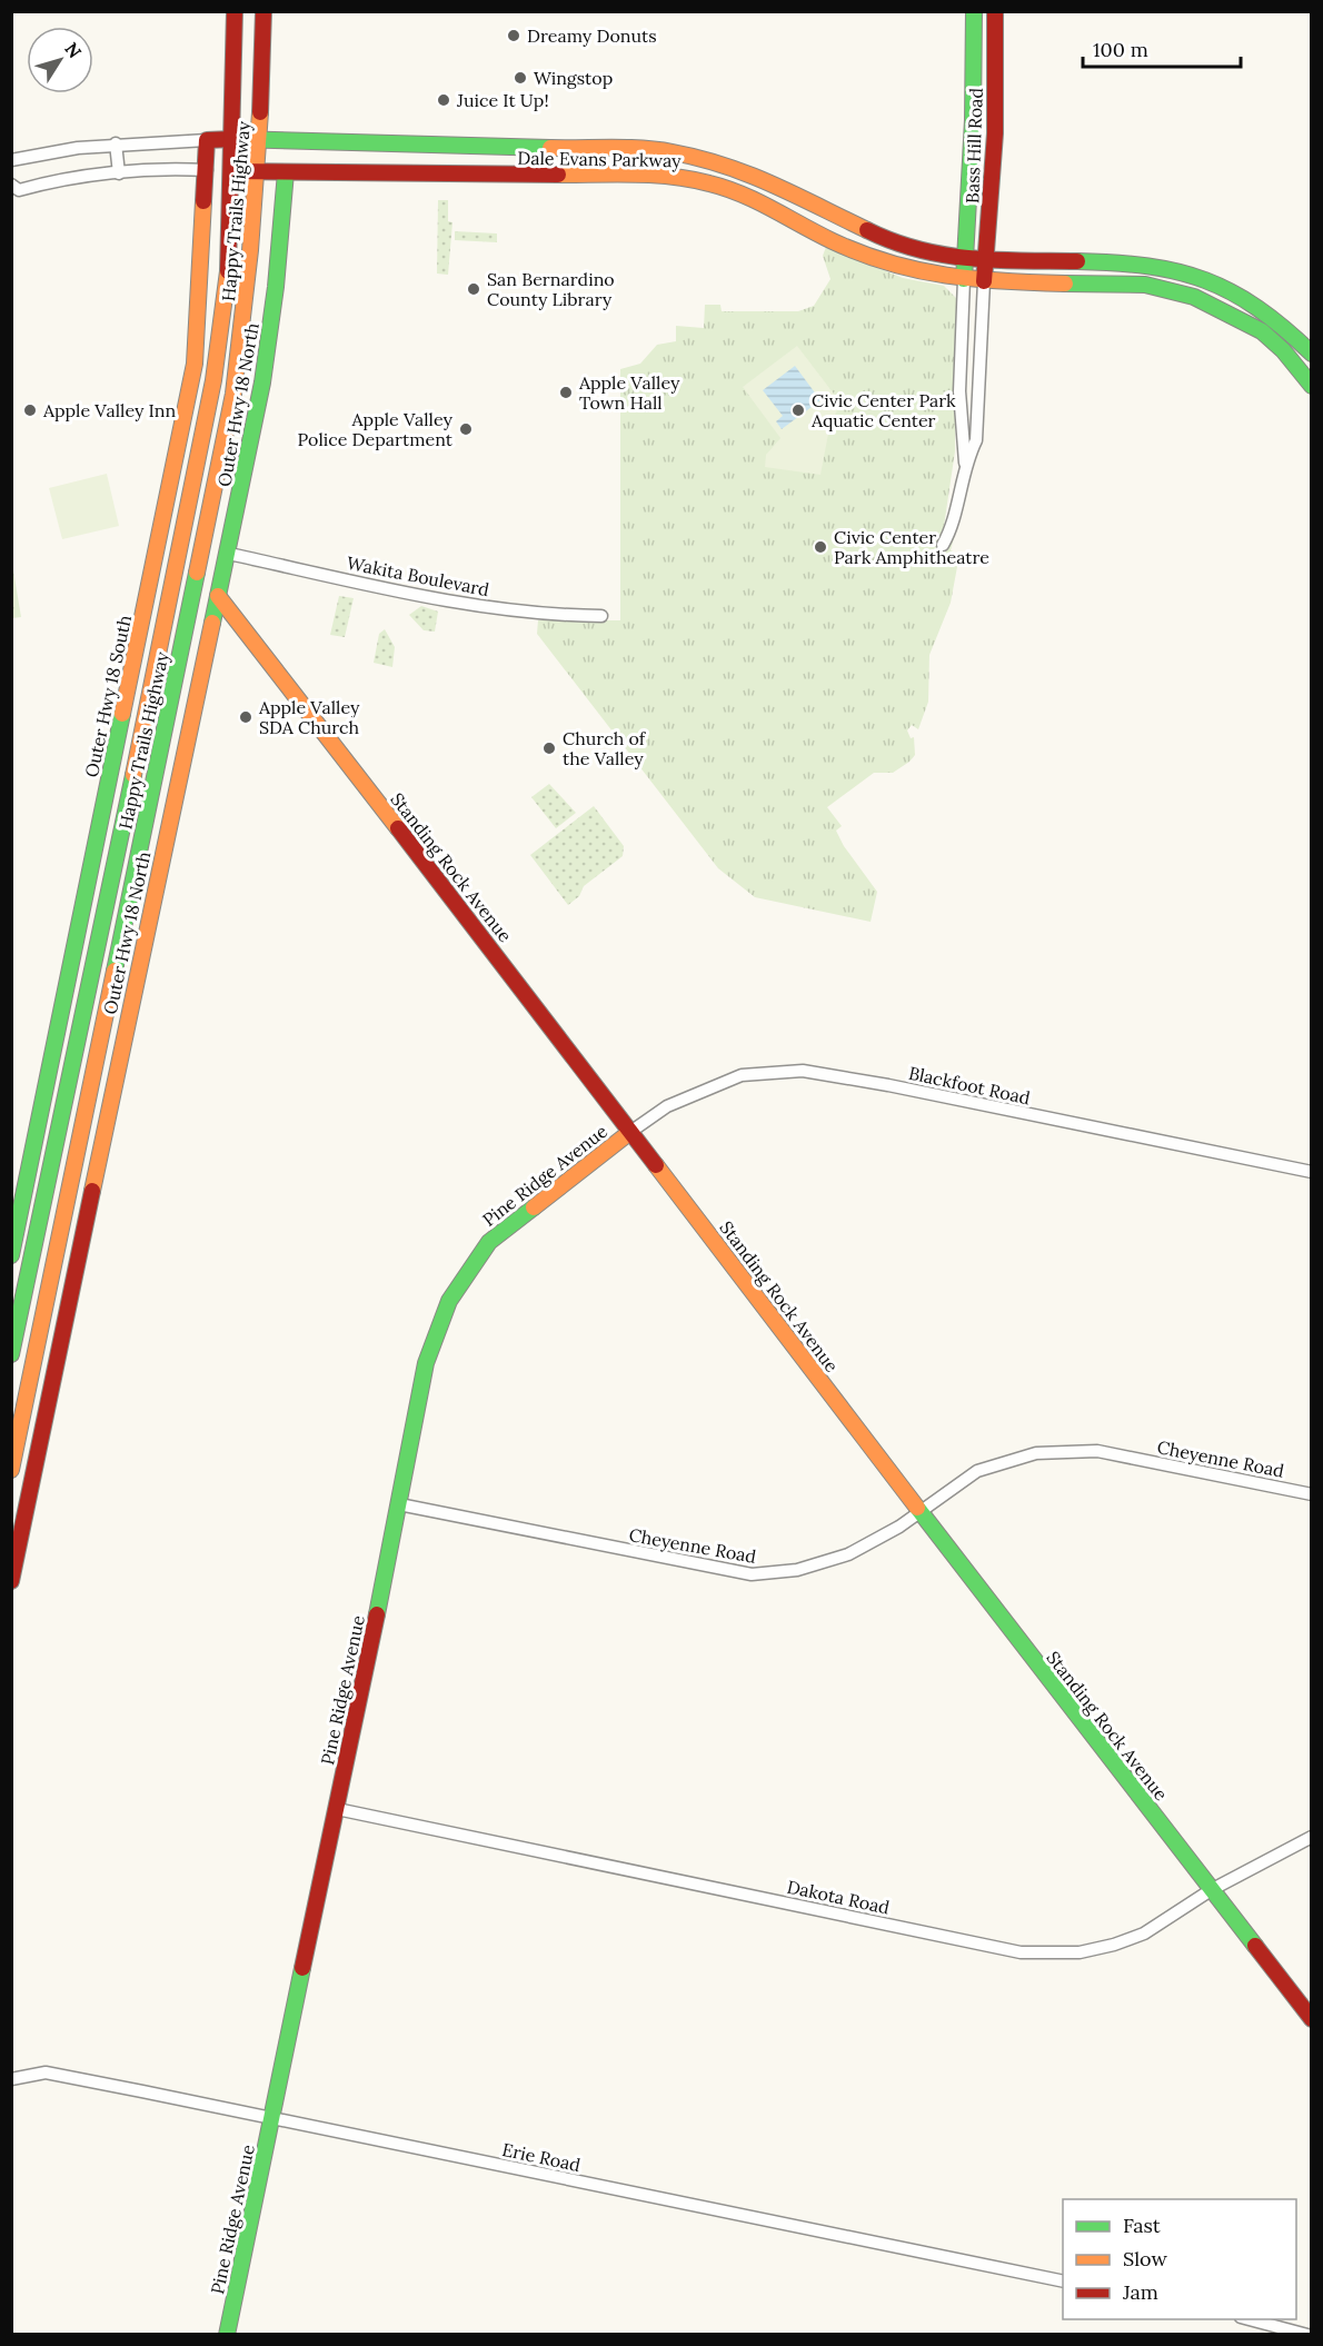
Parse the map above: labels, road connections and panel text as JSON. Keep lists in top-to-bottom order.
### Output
{
  "streets": {
    "street": [
      "Bass Hill Road",
      "Dale Evans Parkway",
      "Happy Trails Highway",
      "Outer Hwy 18 North",
      "Wakita Boulevard",
      "Outer Hwy 18 South",
      "Standing Rock Avenue",
      "Blackfoot Road",
      "Pine Ridge Avenue",
      "Cheyenne Road",
      "Dakota Road",
      "Erie Road"
    ]
  },
  "crossings": [
    ["Bass Hill Road", "Dale Evans Parkway"],
    ["Dale Evans Parkway", "Happy Trails Highway"],
    ["Dale Evans Parkway", "Outer Hwy 18 North"],
    ["Dale Evans Parkway", "Outer Hwy 18 South"],
    ["Outer Hwy 18 North", "Wakita Boulevard"],
    ["Outer Hwy 18 North", "Standing Rock Avenue"],
    ["Standing Rock Avenue", "Blackfoot Road"],
    ["Standing Rock Avenue", "Pine Ridge Avenue"],
    ["Standing Rock Avenue", "Cheyenne Road"],
    ["Standing Rock Avenue", "Dakota Road"],
    ["Blackfoot Road", "Pine Ridge Avenue"],
    ["Pine Ridge Avenue", "Cheyenne Road"],
    ["Pine Ridge Avenue", "Dakota Road"],
    ["Pine Ridge Avenue", "Erie Road"]
  ],
  "places": [
    "Dreamy Donuts",
    "Wingstop",
    "Juice It Up!",
    "San Bernardino County Library",
    "Apple Valley Town Hall",
    "Apple Valley Inn",
    "Civic Center Park Aquatic Center",
    "Apple Valley Police Department",
    "Civic Center Park Amphitheatre",
    "Apple Valley SDA Church",
    "Church of the Valley"
  ],
  "legend": ["Fast", "Slow", "Jam"],
  "scale_bar": "100 m",
  "north": "top right"
}
